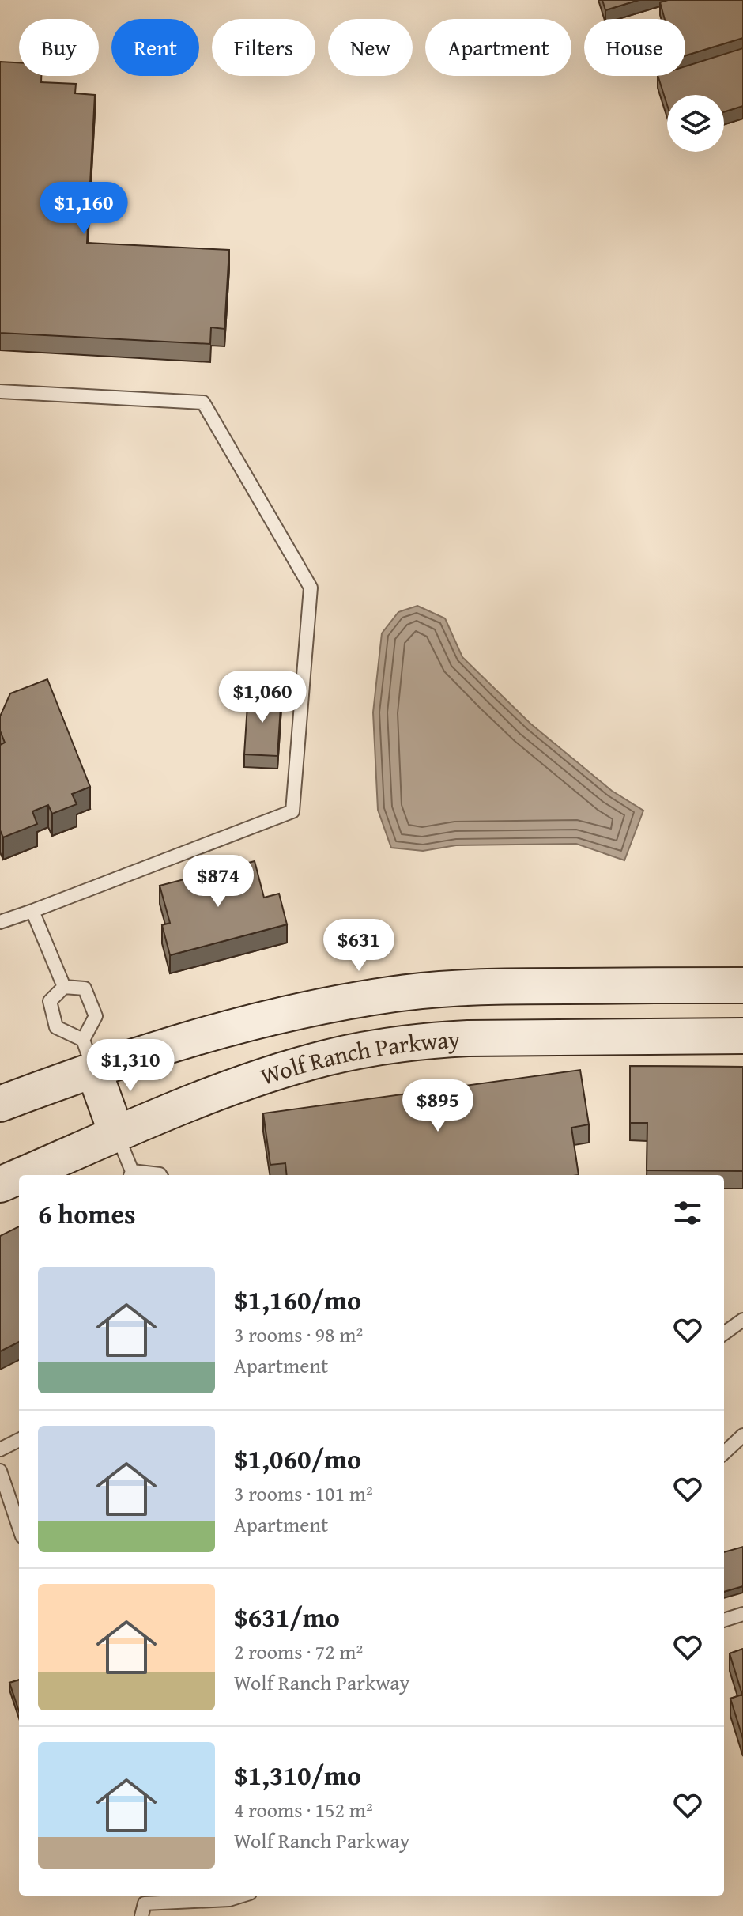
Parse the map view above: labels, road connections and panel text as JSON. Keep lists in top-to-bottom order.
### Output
{
  "streets": {
    "street": ["Wolf Ranch Parkway"]
  },
  "page": {
    "chip": [
      "Buy",
      "Rent",
      "Filters",
      "New",
      "Apartment",
      "House"
    ],
    "price": [
      "$1,160",
      "$1,060",
      "$874",
      "$631",
      "$1,310",
      "$895"
    ],
    "heading": "6 homes",
    "list": [
      {
        "name": "$1,160/mo",
        "note": "3 rooms · 98 m² · Apartment"
      },
      {
        "name": "$1,060/mo",
        "note": "3 rooms · 101 m² · Apartment"
      },
      {
        "name": "$631/mo",
        "note": "2 rooms · 72 m² · Wolf Ranch Parkway"
      },
      {
        "name": "$1,310/mo",
        "note": "4 rooms · 152 m² · Wolf Ranch Parkway"
      }
    ]
  }
}
